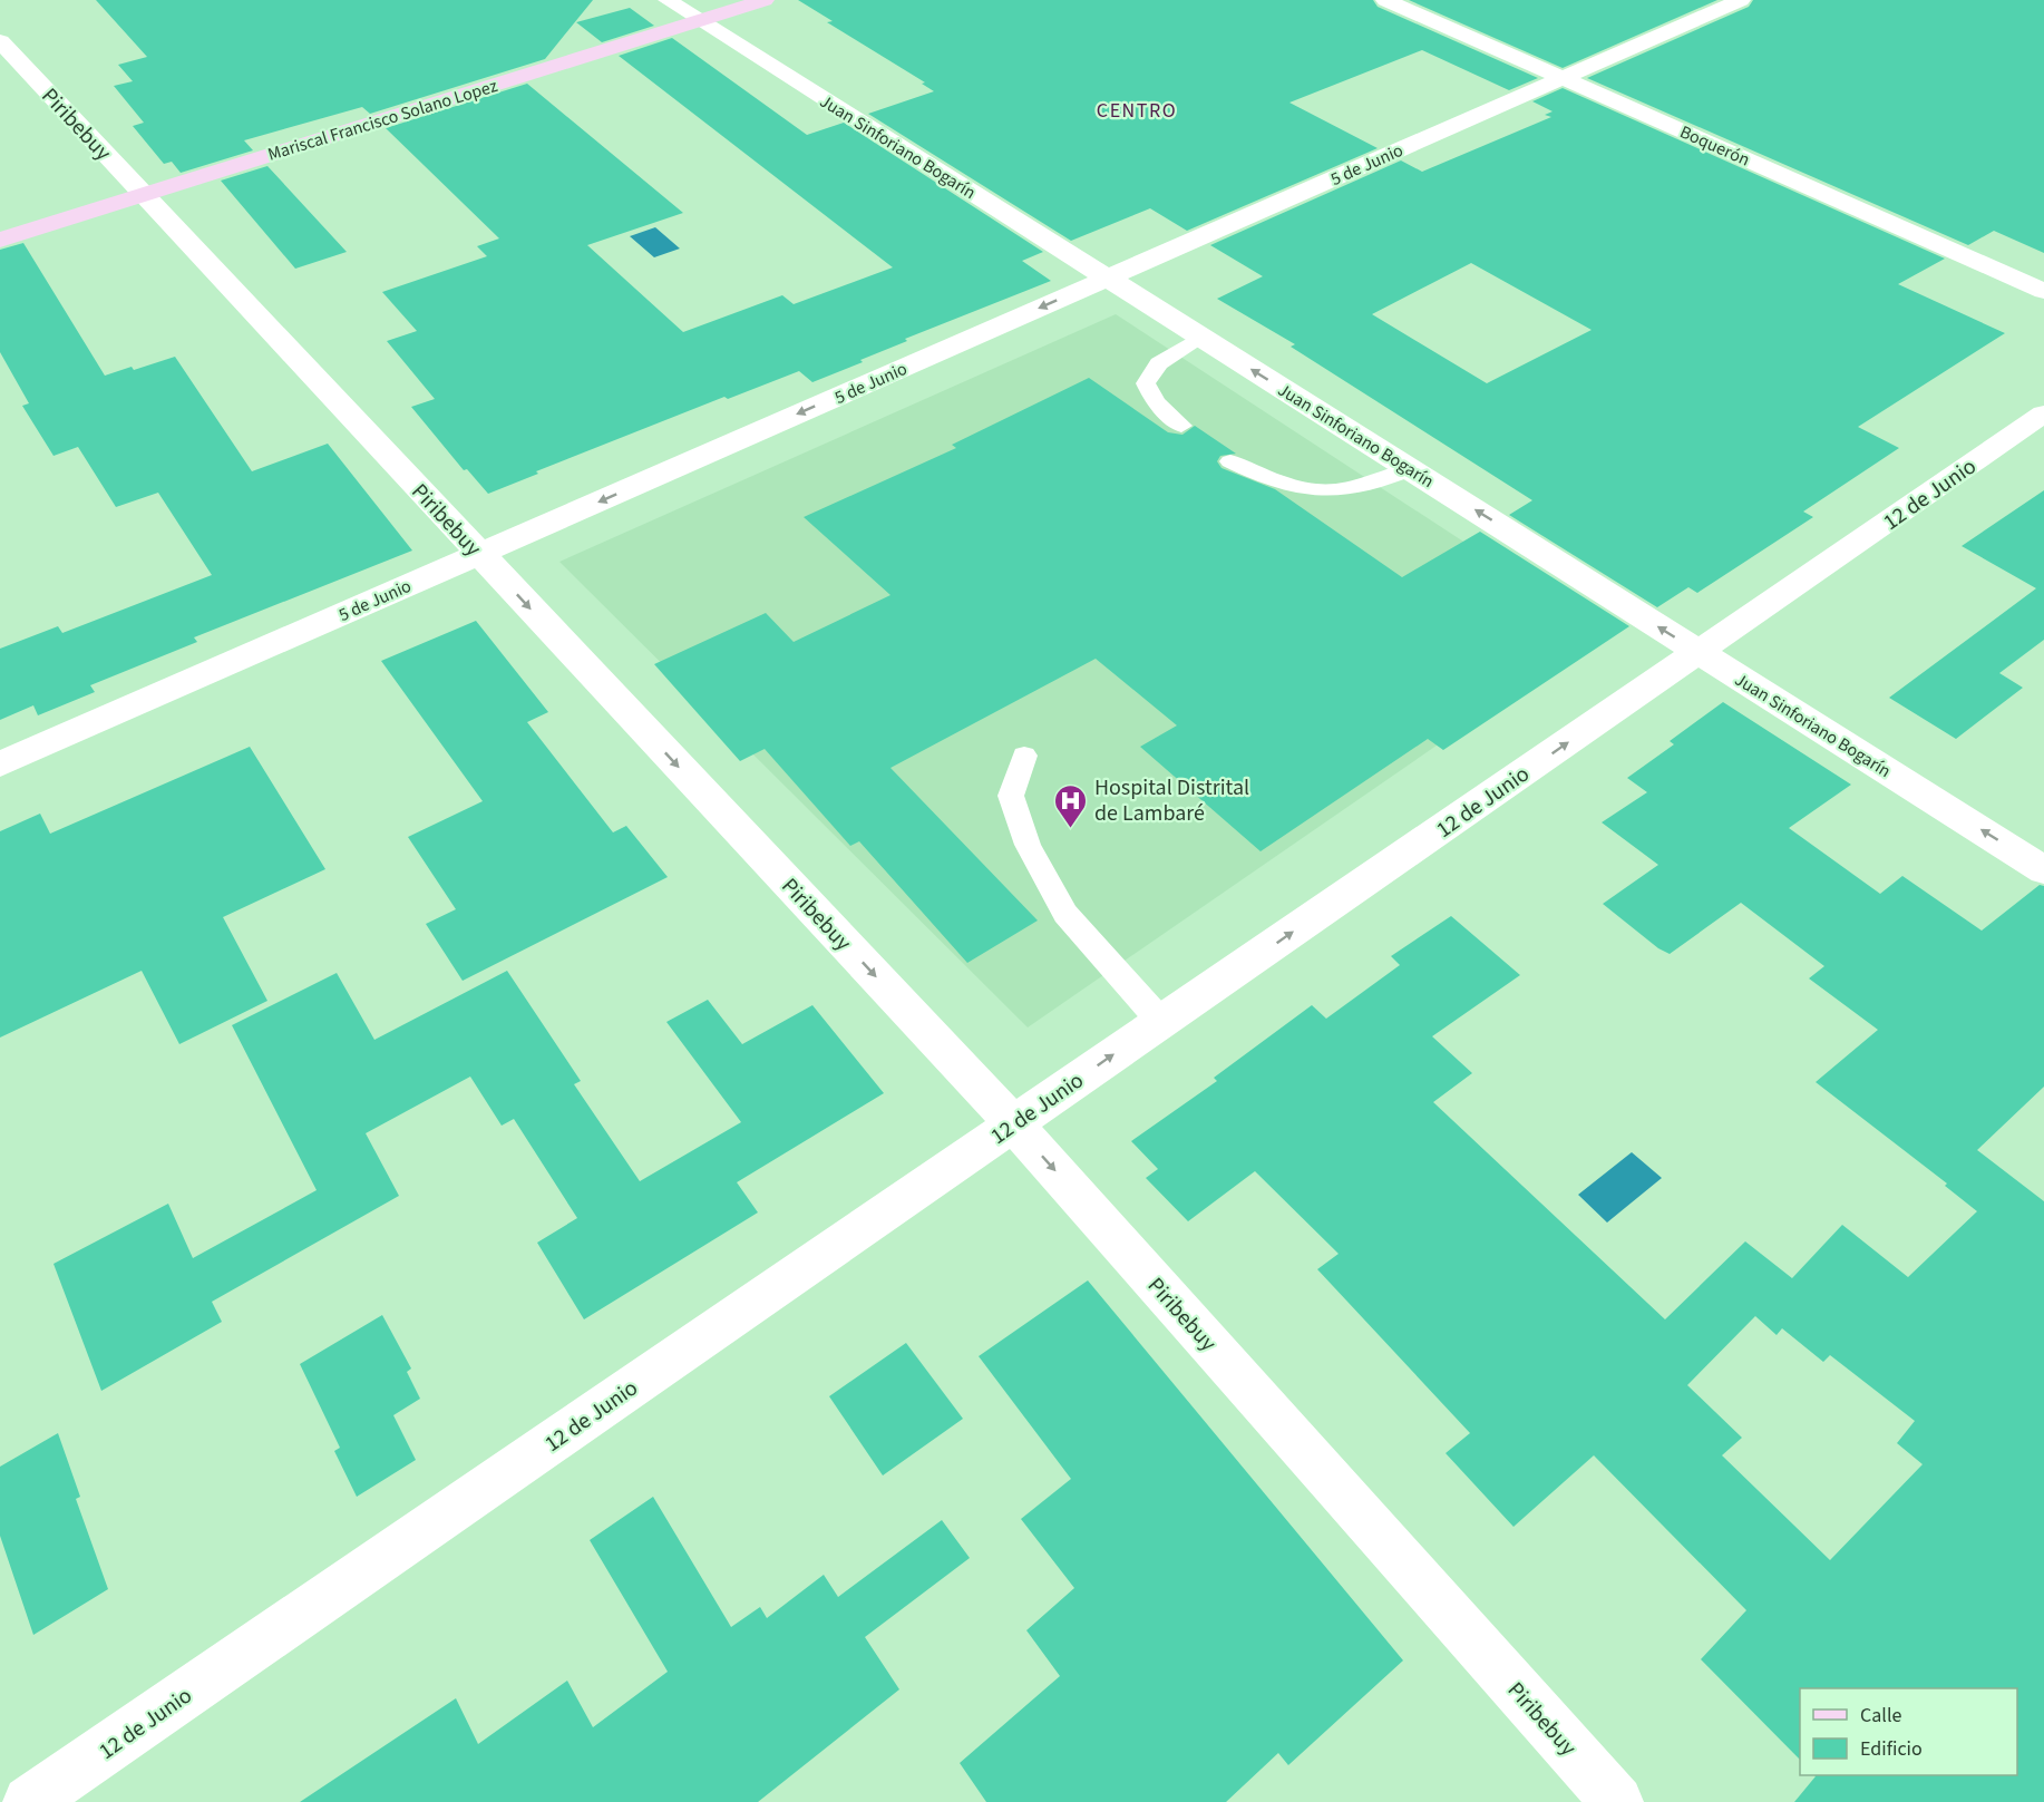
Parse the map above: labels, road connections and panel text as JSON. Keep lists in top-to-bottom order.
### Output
{
  "streets": {
    "street": [
      "Mariscal Francisco Solano Lopez",
      "Piribebuy",
      "Boquerón",
      "Juan Sinforiano Bogarín",
      "5 de Junio",
      "12 de Junio"
    ]
  },
  "crossings": [
    ["Mariscal Francisco Solano Lopez", "Piribebuy"],
    ["Mariscal Francisco Solano Lopez", "Juan Sinforiano Bogarín"],
    ["Piribebuy", "5 de Junio"],
    ["Piribebuy", "12 de Junio"],
    ["Boquerón", "5 de Junio"],
    ["Juan Sinforiano Bogarín", "5 de Junio"],
    ["Juan Sinforiano Bogarín", "12 de Junio"]
  ],
  "one_way": ["Piribebuy", "Juan Sinforiano Bogarín", "5 de Junio"],
  "districts": ["CENTRO"],
  "places": {
    "hospital": ["Hospital Distrital de Lambaré"]
  },
  "legend": ["Calle", "Edificio"]
}
